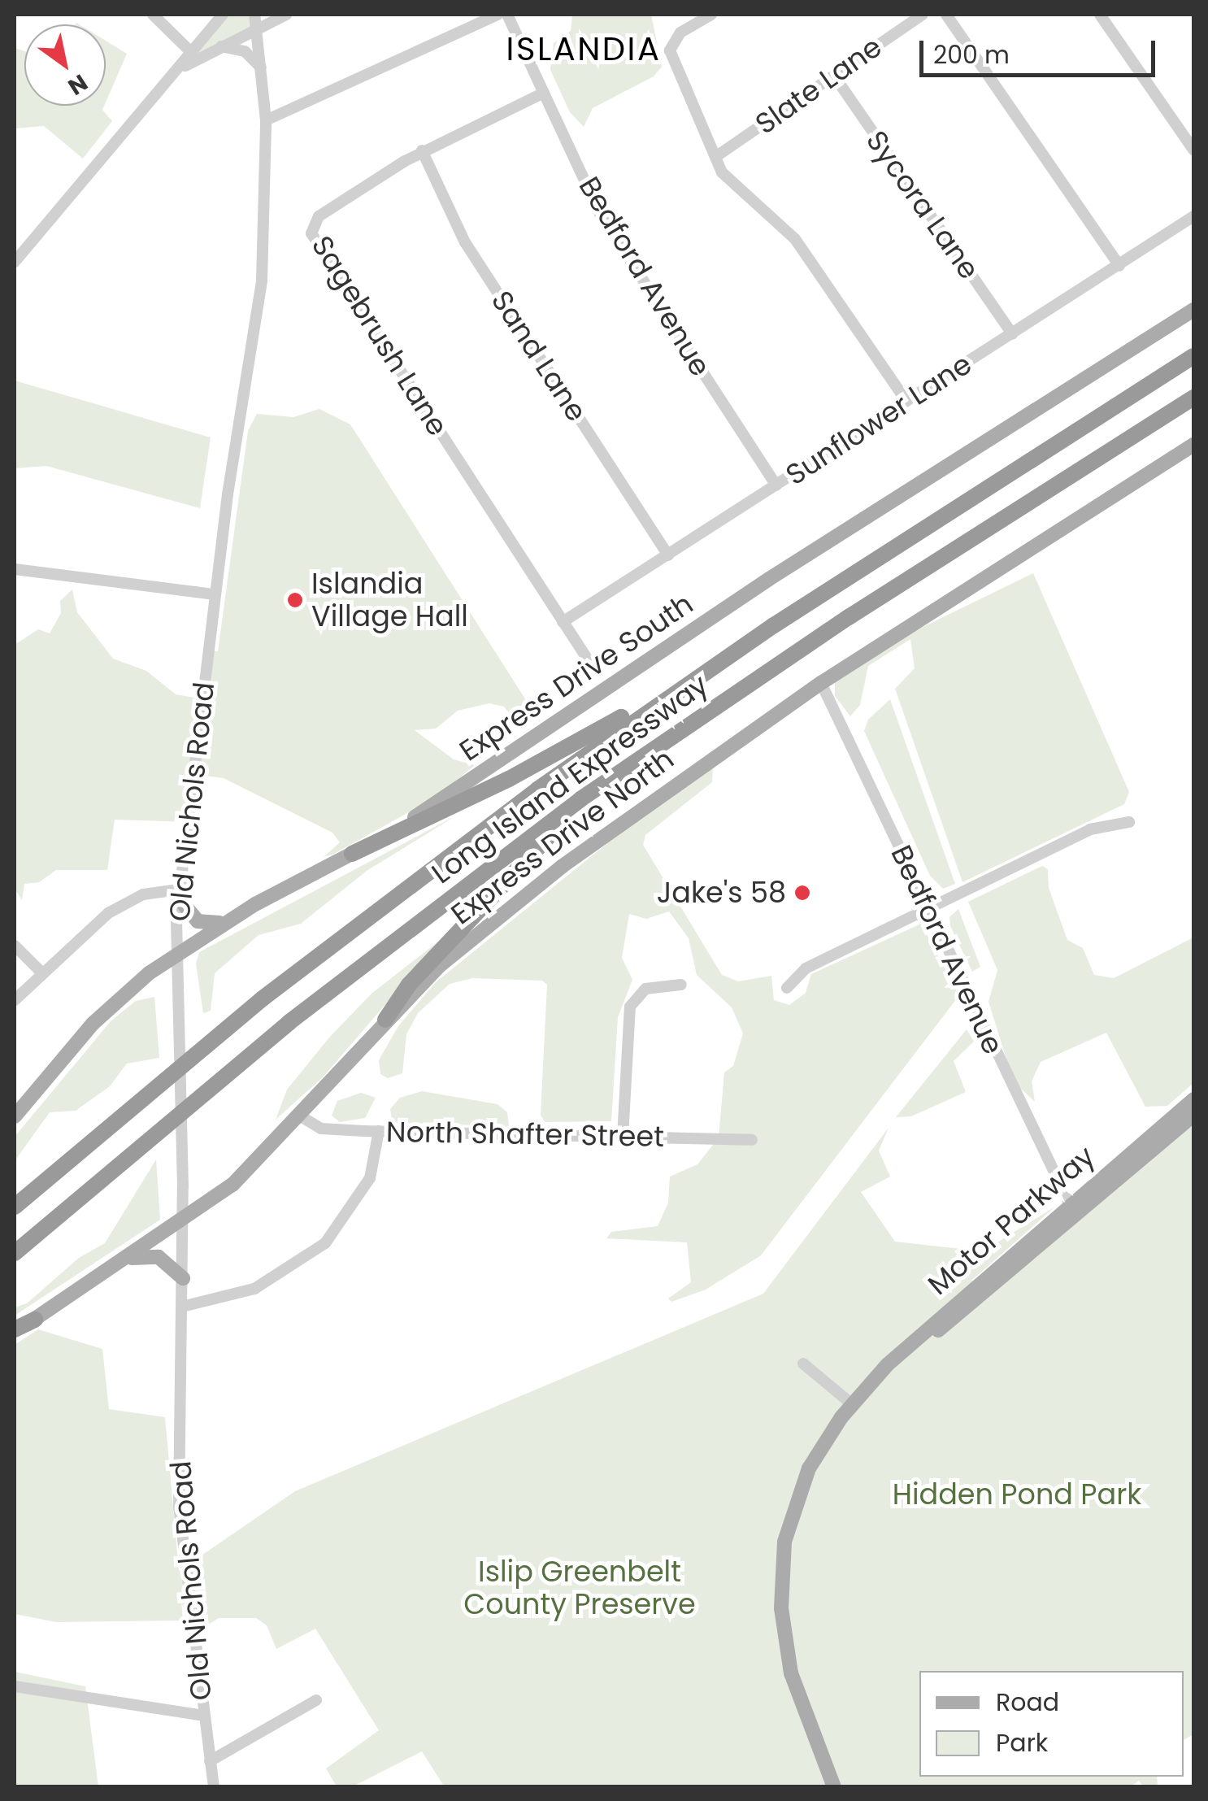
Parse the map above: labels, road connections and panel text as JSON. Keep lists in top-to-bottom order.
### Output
{
  "streets": {
    "highway": ["Long Island Expressway"],
    "main road": ["Express Drive South", "Express Drive North", "Motor Parkway"],
    "street": [
      "Slate Lane",
      "Sycora Lane",
      "Bedford Avenue",
      "Sagebrush Lane",
      "Sand Lane",
      "Sunflower Lane",
      "Old Nichols Road",
      "North Shafter Street"
    ]
  },
  "crossings": [
    ["Slate Lane", "Sycora Lane"],
    ["Sycora Lane", "Sunflower Lane"],
    ["Bedford Avenue", "Sagebrush Lane"],
    ["Bedford Avenue", "Sunflower Lane"],
    ["Bedford Avenue", "Express Drive North"],
    ["Bedford Avenue", "Motor Parkway"],
    ["Sagebrush Lane", "Sand Lane"],
    ["Sagebrush Lane", "Sunflower Lane"],
    ["Sand Lane", "Sunflower Lane"],
    ["Express Drive South", "Old Nichols Road"],
    ["Old Nichols Road", "Express Drive North"],
    ["Express Drive North", "North Shafter Street"]
  ],
  "districts": ["ISLANDIA"],
  "parks": ["Hidden Pond Park", "Islip Greenbelt County Preserve"],
  "places": ["Islandia Village Hall", "Jake's 58"],
  "legend": ["Road", "Park"],
  "scale_bar": "200 m",
  "north": "bottom right"
}
